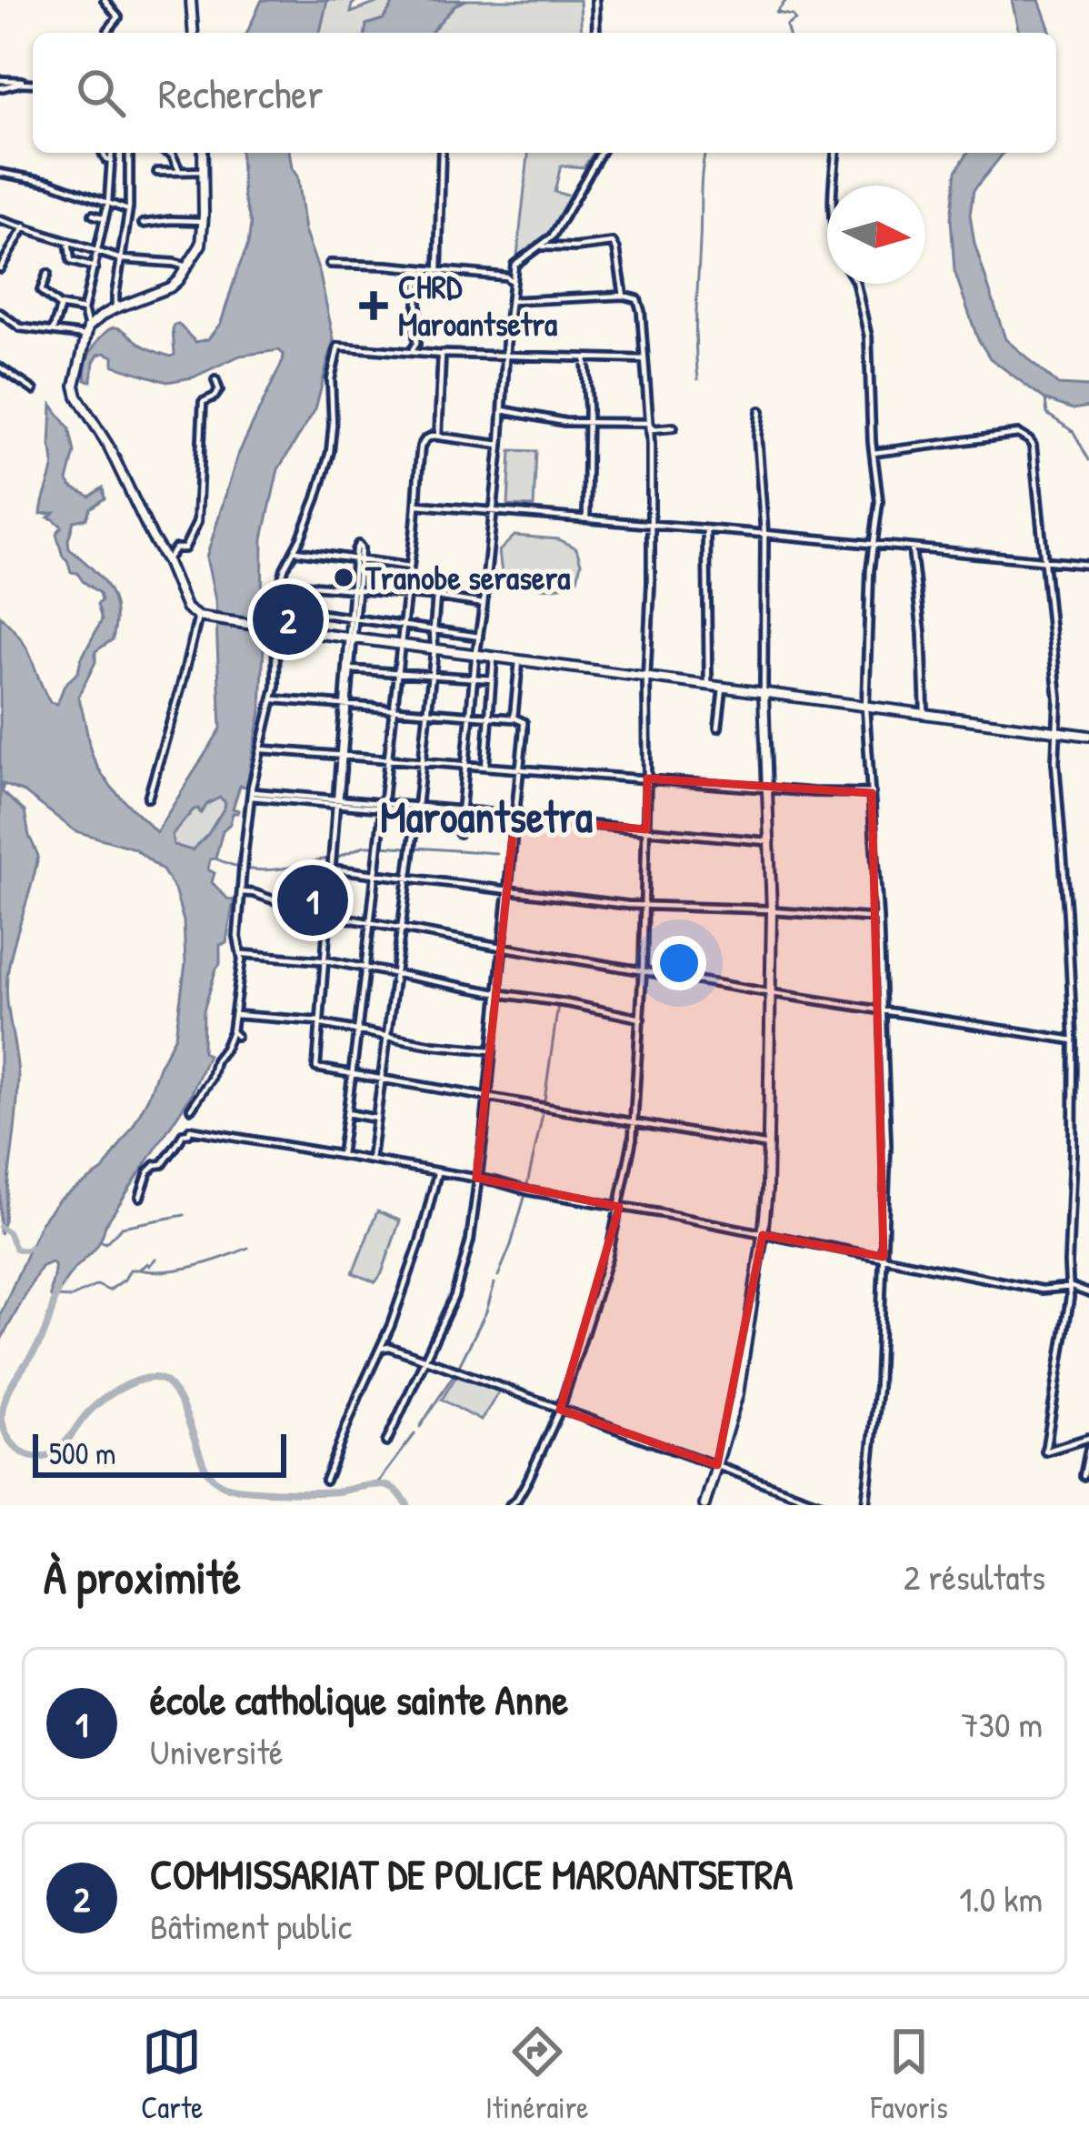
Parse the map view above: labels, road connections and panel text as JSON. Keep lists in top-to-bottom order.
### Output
{
  "districts": ["Maroantsetra"],
  "places": {
    "health": ["CHRD Maroantsetra"],
    "other": ["Tranobe serasera"]
  },
  "scale_bar": "500 m",
  "north": "right",
  "page": {
    "search": "Rechercher",
    "pins": ["2", "1"],
    "scale": "500 m",
    "heading": ["À proximité", "2 résultats"],
    "list": [
      {
        "mark": "1",
        "name": "école catholique sainte Anne",
        "note": "Université",
        "value": "730 m"
      },
      {
        "mark": "2",
        "name": "COMMISSARIAT DE POLICE MAROANTSETRA",
        "note": "Bâtiment public",
        "value": "1.0 km"
      }
    ],
    "nav": ["Carte", "Itinéraire", "Favoris"]
  }
}
